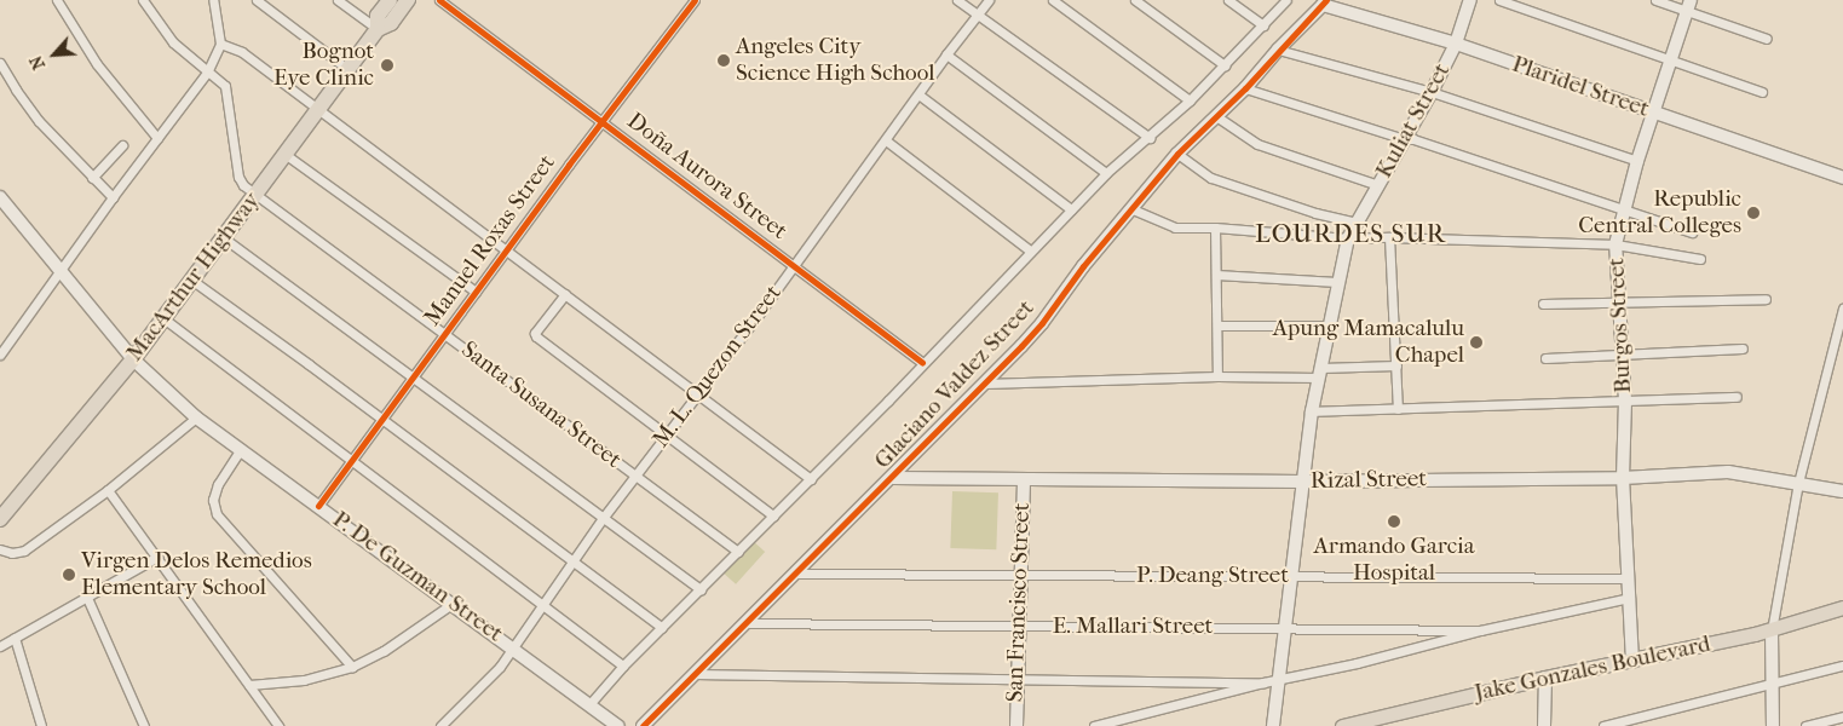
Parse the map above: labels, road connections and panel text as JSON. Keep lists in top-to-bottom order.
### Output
{
  "streets": {
    "highway": ["MacArthur Highway"],
    "main road": ["Jake Gonzales Boulevard"],
    "street": [
      "Plaridel Street",
      "Kuliat Street",
      "Doña Aurora Street",
      "Manuel Roxas Street",
      "Burgos Street",
      "M. L. Quezon Street",
      "Glaciano Valdez Street",
      "Santa Susana Street",
      "Rizal Street",
      "P. Deang Street",
      "P. De Guzman Street",
      "San Francisco Street",
      "E. Mallari Street"
    ]
  },
  "crossings": [
    ["Plaridel Street", "Kuliat Street"],
    ["Plaridel Street", "Burgos Street"],
    ["Plaridel Street", "Glaciano Valdez Street"],
    ["Kuliat Street", "Rizal Street"],
    ["Kuliat Street", "P. Deang Street"],
    ["Kuliat Street", "E. Mallari Street"],
    ["Doña Aurora Street", "Manuel Roxas Street"],
    ["Doña Aurora Street", "M. L. Quezon Street"],
    ["Manuel Roxas Street", "Santa Susana Street"],
    ["Manuel Roxas Street", "P. De Guzman Street"],
    ["MacArthur Highway", "Santa Susana Street"],
    ["MacArthur Highway", "P. De Guzman Street"],
    ["Burgos Street", "Rizal Street"],
    ["Burgos Street", "P. Deang Street"],
    ["Burgos Street", "Jake Gonzales Boulevard"],
    ["M. L. Quezon Street", "Santa Susana Street"],
    ["M. L. Quezon Street", "P. De Guzman Street"],
    ["Glaciano Valdez Street", "Rizal Street"],
    ["Glaciano Valdez Street", "P. Deang Street"],
    ["Glaciano Valdez Street", "E. Mallari Street"],
    ["Rizal Street", "San Francisco Street"],
    ["P. Deang Street", "San Francisco Street"],
    ["San Francisco Street", "E. Mallari Street"]
  ],
  "districts": ["LOURDES SUR"],
  "places": [
    "Angeles City Science High School",
    "Bognot Eye Clinic",
    "Republic Central Colleges",
    "Apung Mamacalulu Chapel",
    "Armando Garcia Hospital",
    "Virgen Delos Remedios Elementary School"
  ],
  "north": "bottom left"
}
